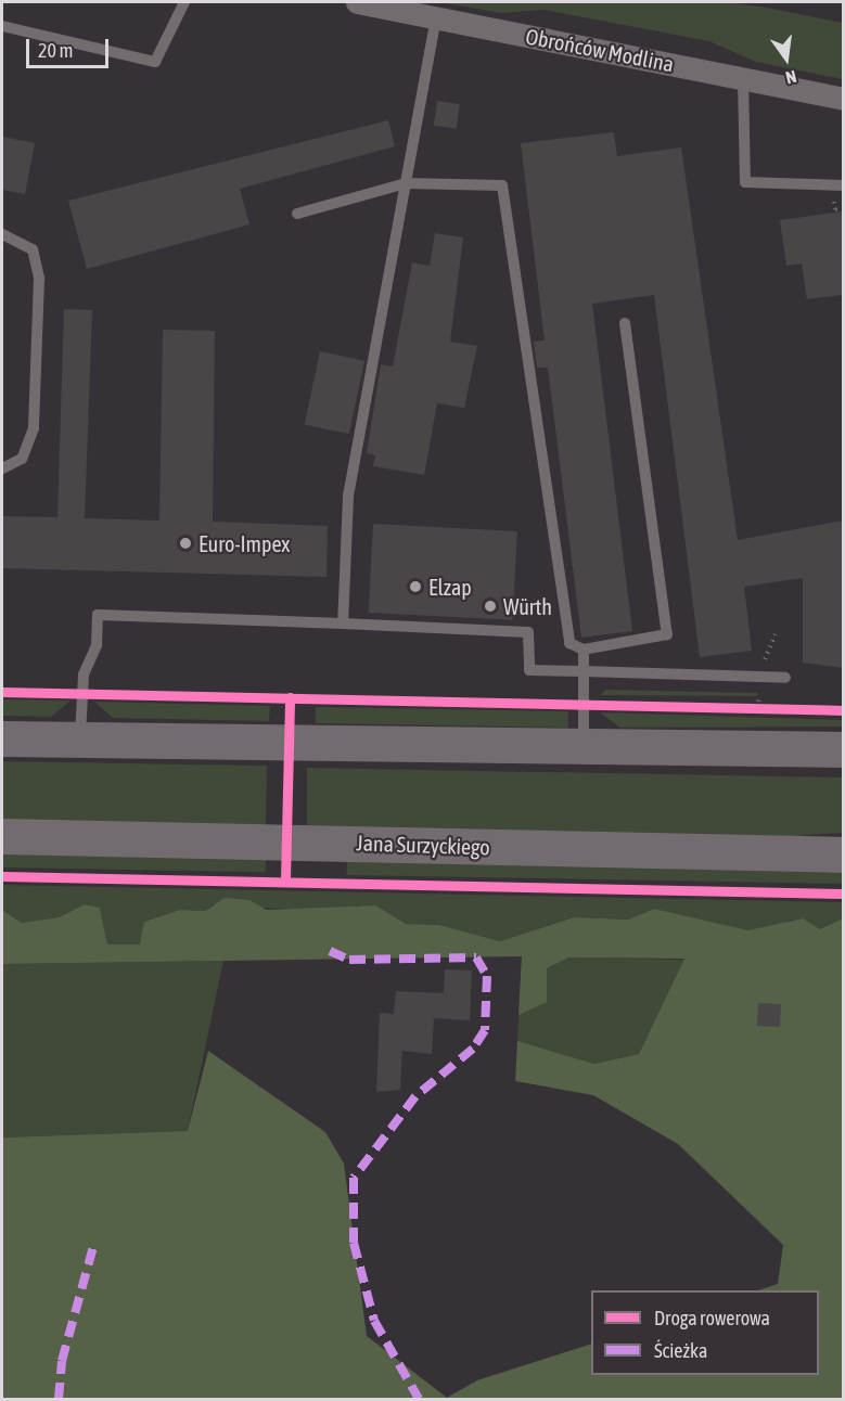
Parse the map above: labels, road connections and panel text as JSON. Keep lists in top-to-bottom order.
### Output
{
  "streets": {
    "main road": ["Jana Surzyckiego"],
    "street": ["Obrońców Modlina"]
  },
  "places": ["Euro-Impex", "Elzap", "Würth"],
  "legend": ["Droga rowerowa", "Ścieżka"],
  "scale_bar": "20 m",
  "north": "bottom"
}
